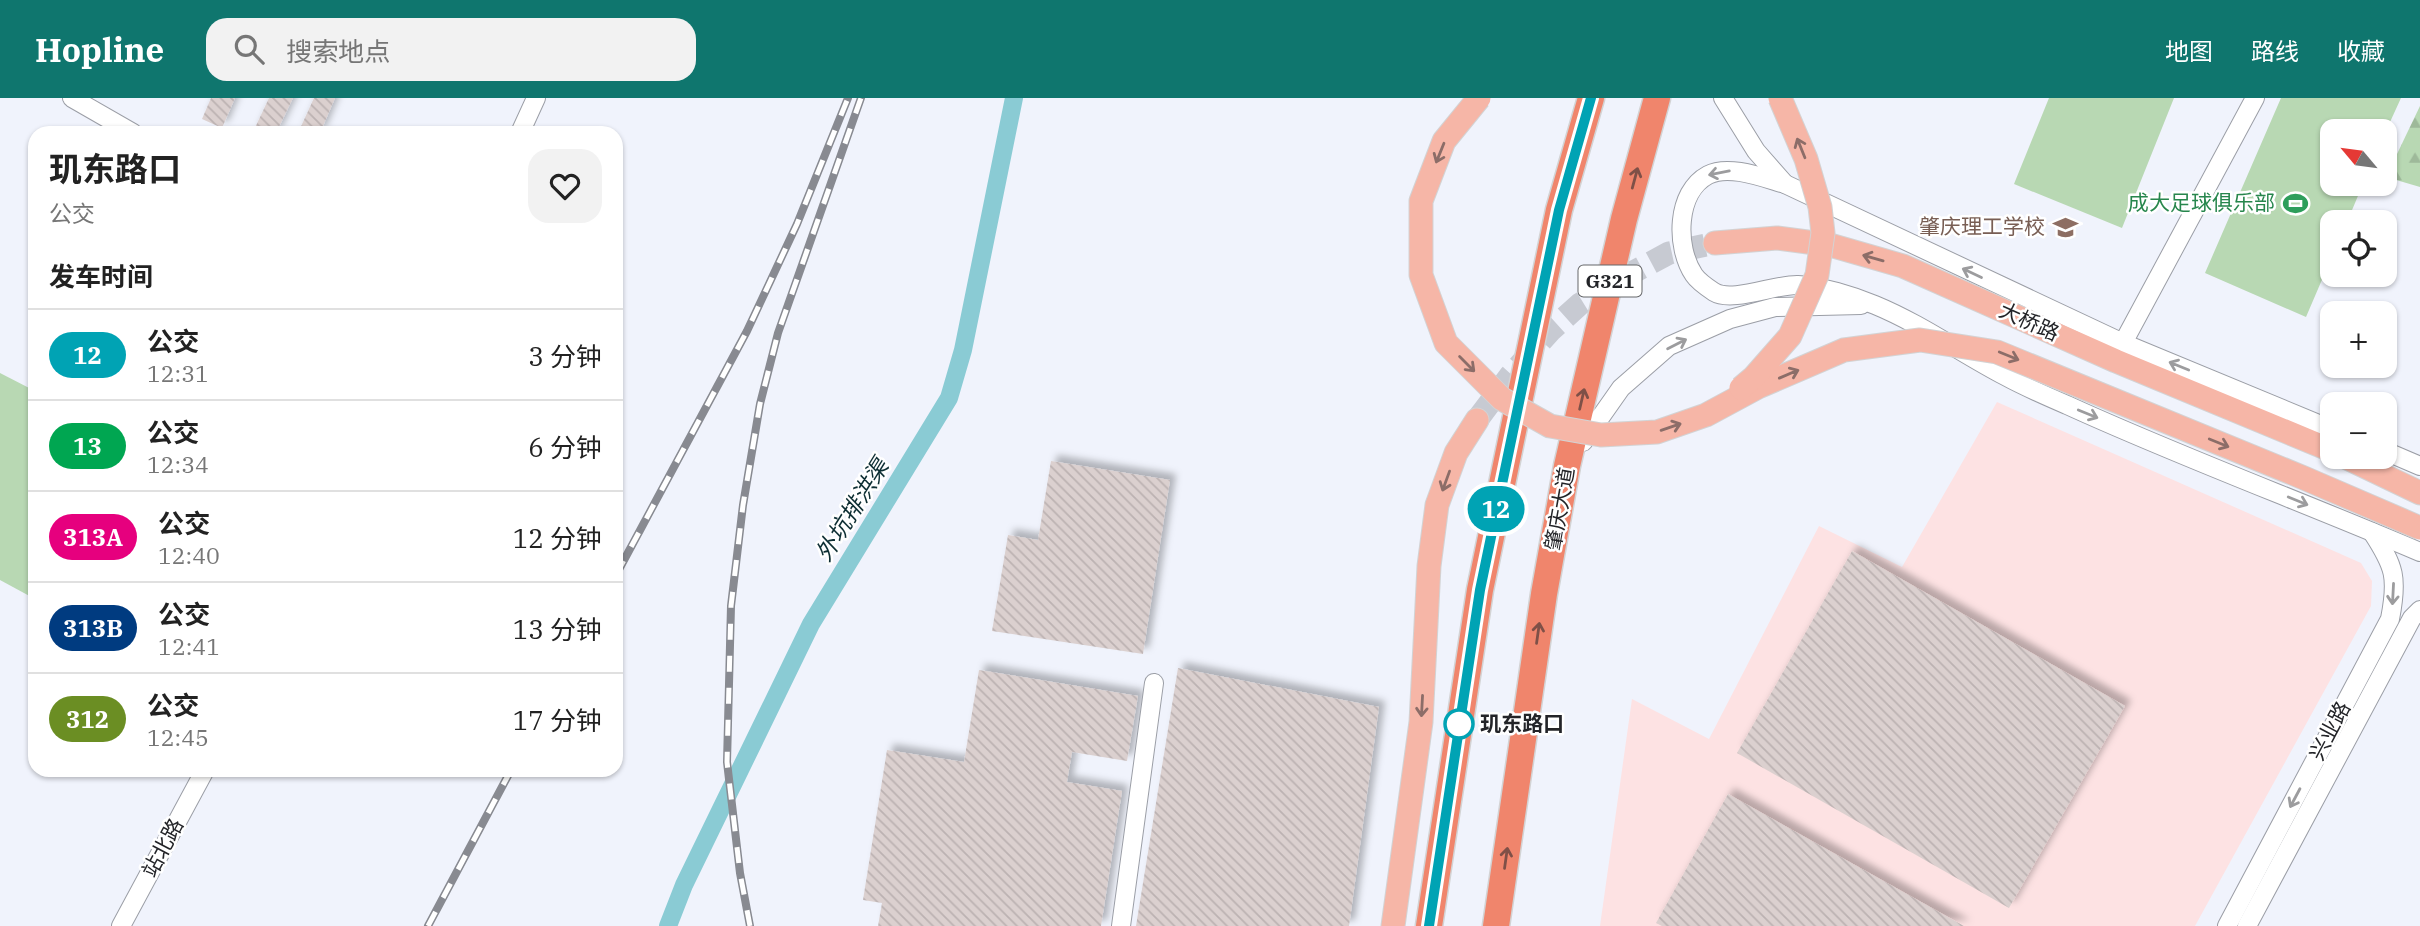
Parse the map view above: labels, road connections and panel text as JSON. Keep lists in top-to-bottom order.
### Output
{
  "streets": {
    "highway": ["G321", "肇庆大道"],
    "main road": ["大桥路"],
    "street": ["兴业路", "站北路"]
  },
  "water": ["外坑排洪渠"],
  "places": {
    "sports": ["成大足球俱乐部"],
    "school or university": ["肇庆理工学校"],
    "other": ["玑东路口"]
  },
  "lines": ["bus line 12"],
  "north": "top left",
  "page": {
    "header": "Hopline",
    "search": "搜索地点",
    "nav": ["地图", "路线", "收藏"],
    "on_map": "12",
    "map_buttons": ["+", "−"],
    "heading": [
      ["玑东路口", "公交"],
      "发车时间"
    ],
    "list": [
      {
        "mark": "12",
        "name": "公交",
        "note": "12:31",
        "value": "3 分钟"
      },
      {
        "mark": "13",
        "name": "公交",
        "note": "12:34",
        "value": "6 分钟"
      },
      {
        "mark": "313A",
        "name": "公交",
        "note": "12:40",
        "value": "12 分钟"
      },
      {
        "mark": "313B",
        "name": "公交",
        "note": "12:41",
        "value": "13 分钟"
      },
      {
        "mark": "312",
        "name": "公交",
        "note": "12:45",
        "value": "17 分钟"
      }
    ]
  }
}
